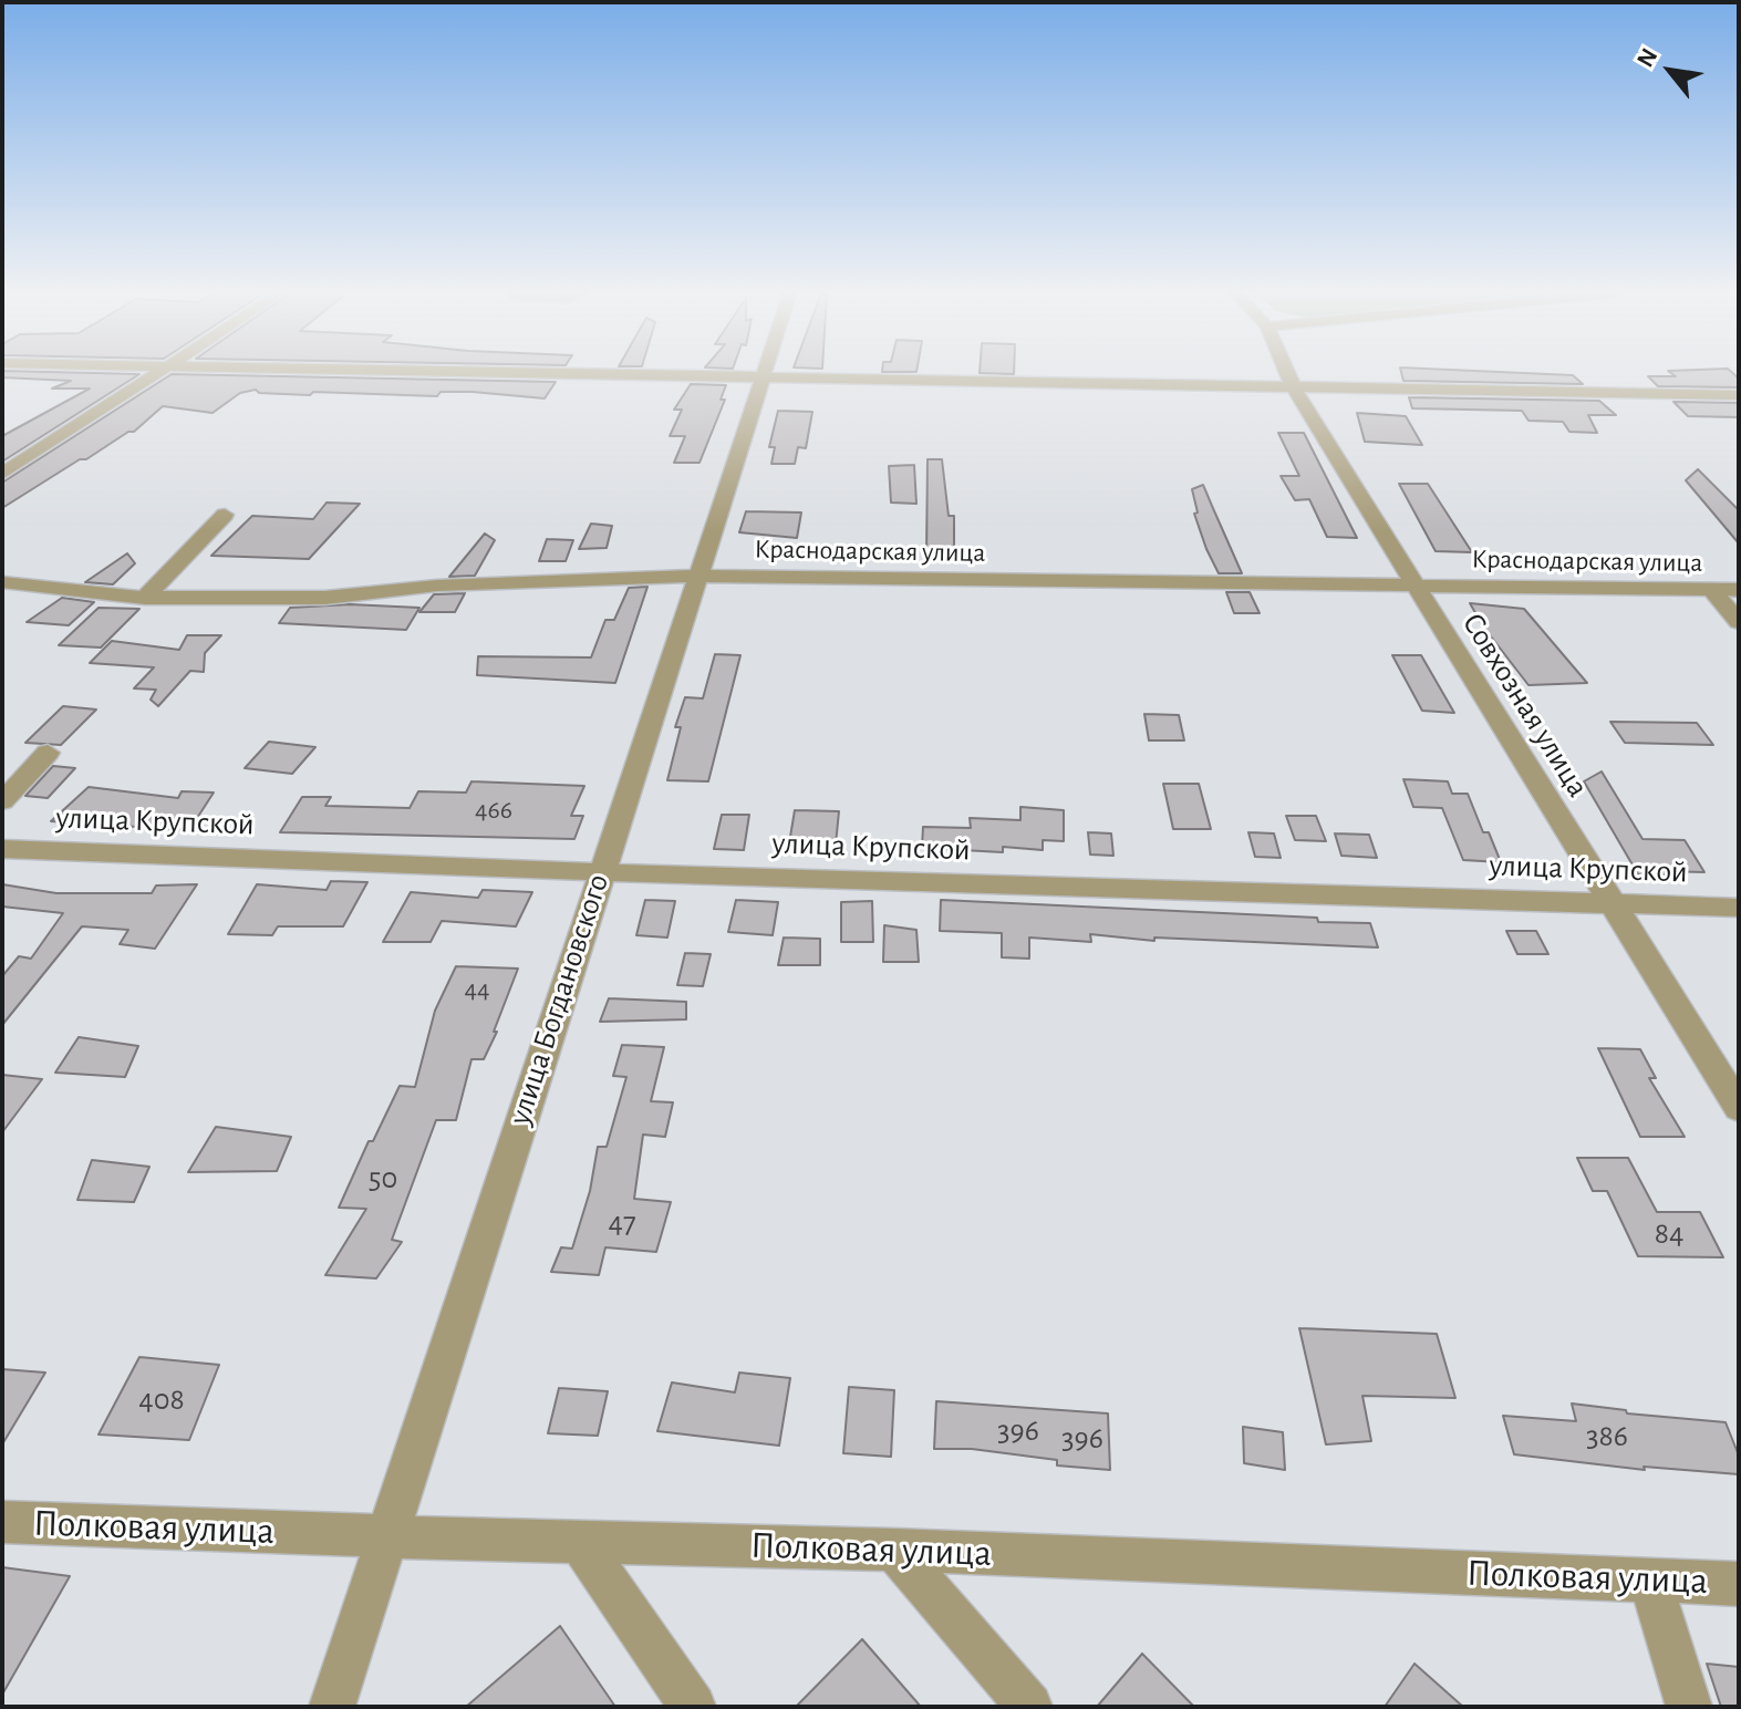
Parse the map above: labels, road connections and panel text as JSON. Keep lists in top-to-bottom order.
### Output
{
  "streets": {
    "street": [
      "Краснодарская улица",
      "Совхозная улица",
      "улица Крупской",
      "улица Богдановского",
      "Полковая улица"
    ]
  },
  "crossings": [
    ["Краснодарская улица", "Совхозная улица"],
    ["Краснодарская улица", "улица Богдановского"],
    ["Совхозная улица", "улица Крупской"],
    ["улица Крупской", "улица Богдановского"],
    ["улица Богдановского", "Полковая улица"]
  ],
  "house_numbers": [
    "466",
    "44",
    "50",
    "47",
    "84",
    "408",
    "396",
    "386",
    "396"
  ],
  "north": "top left"
}
